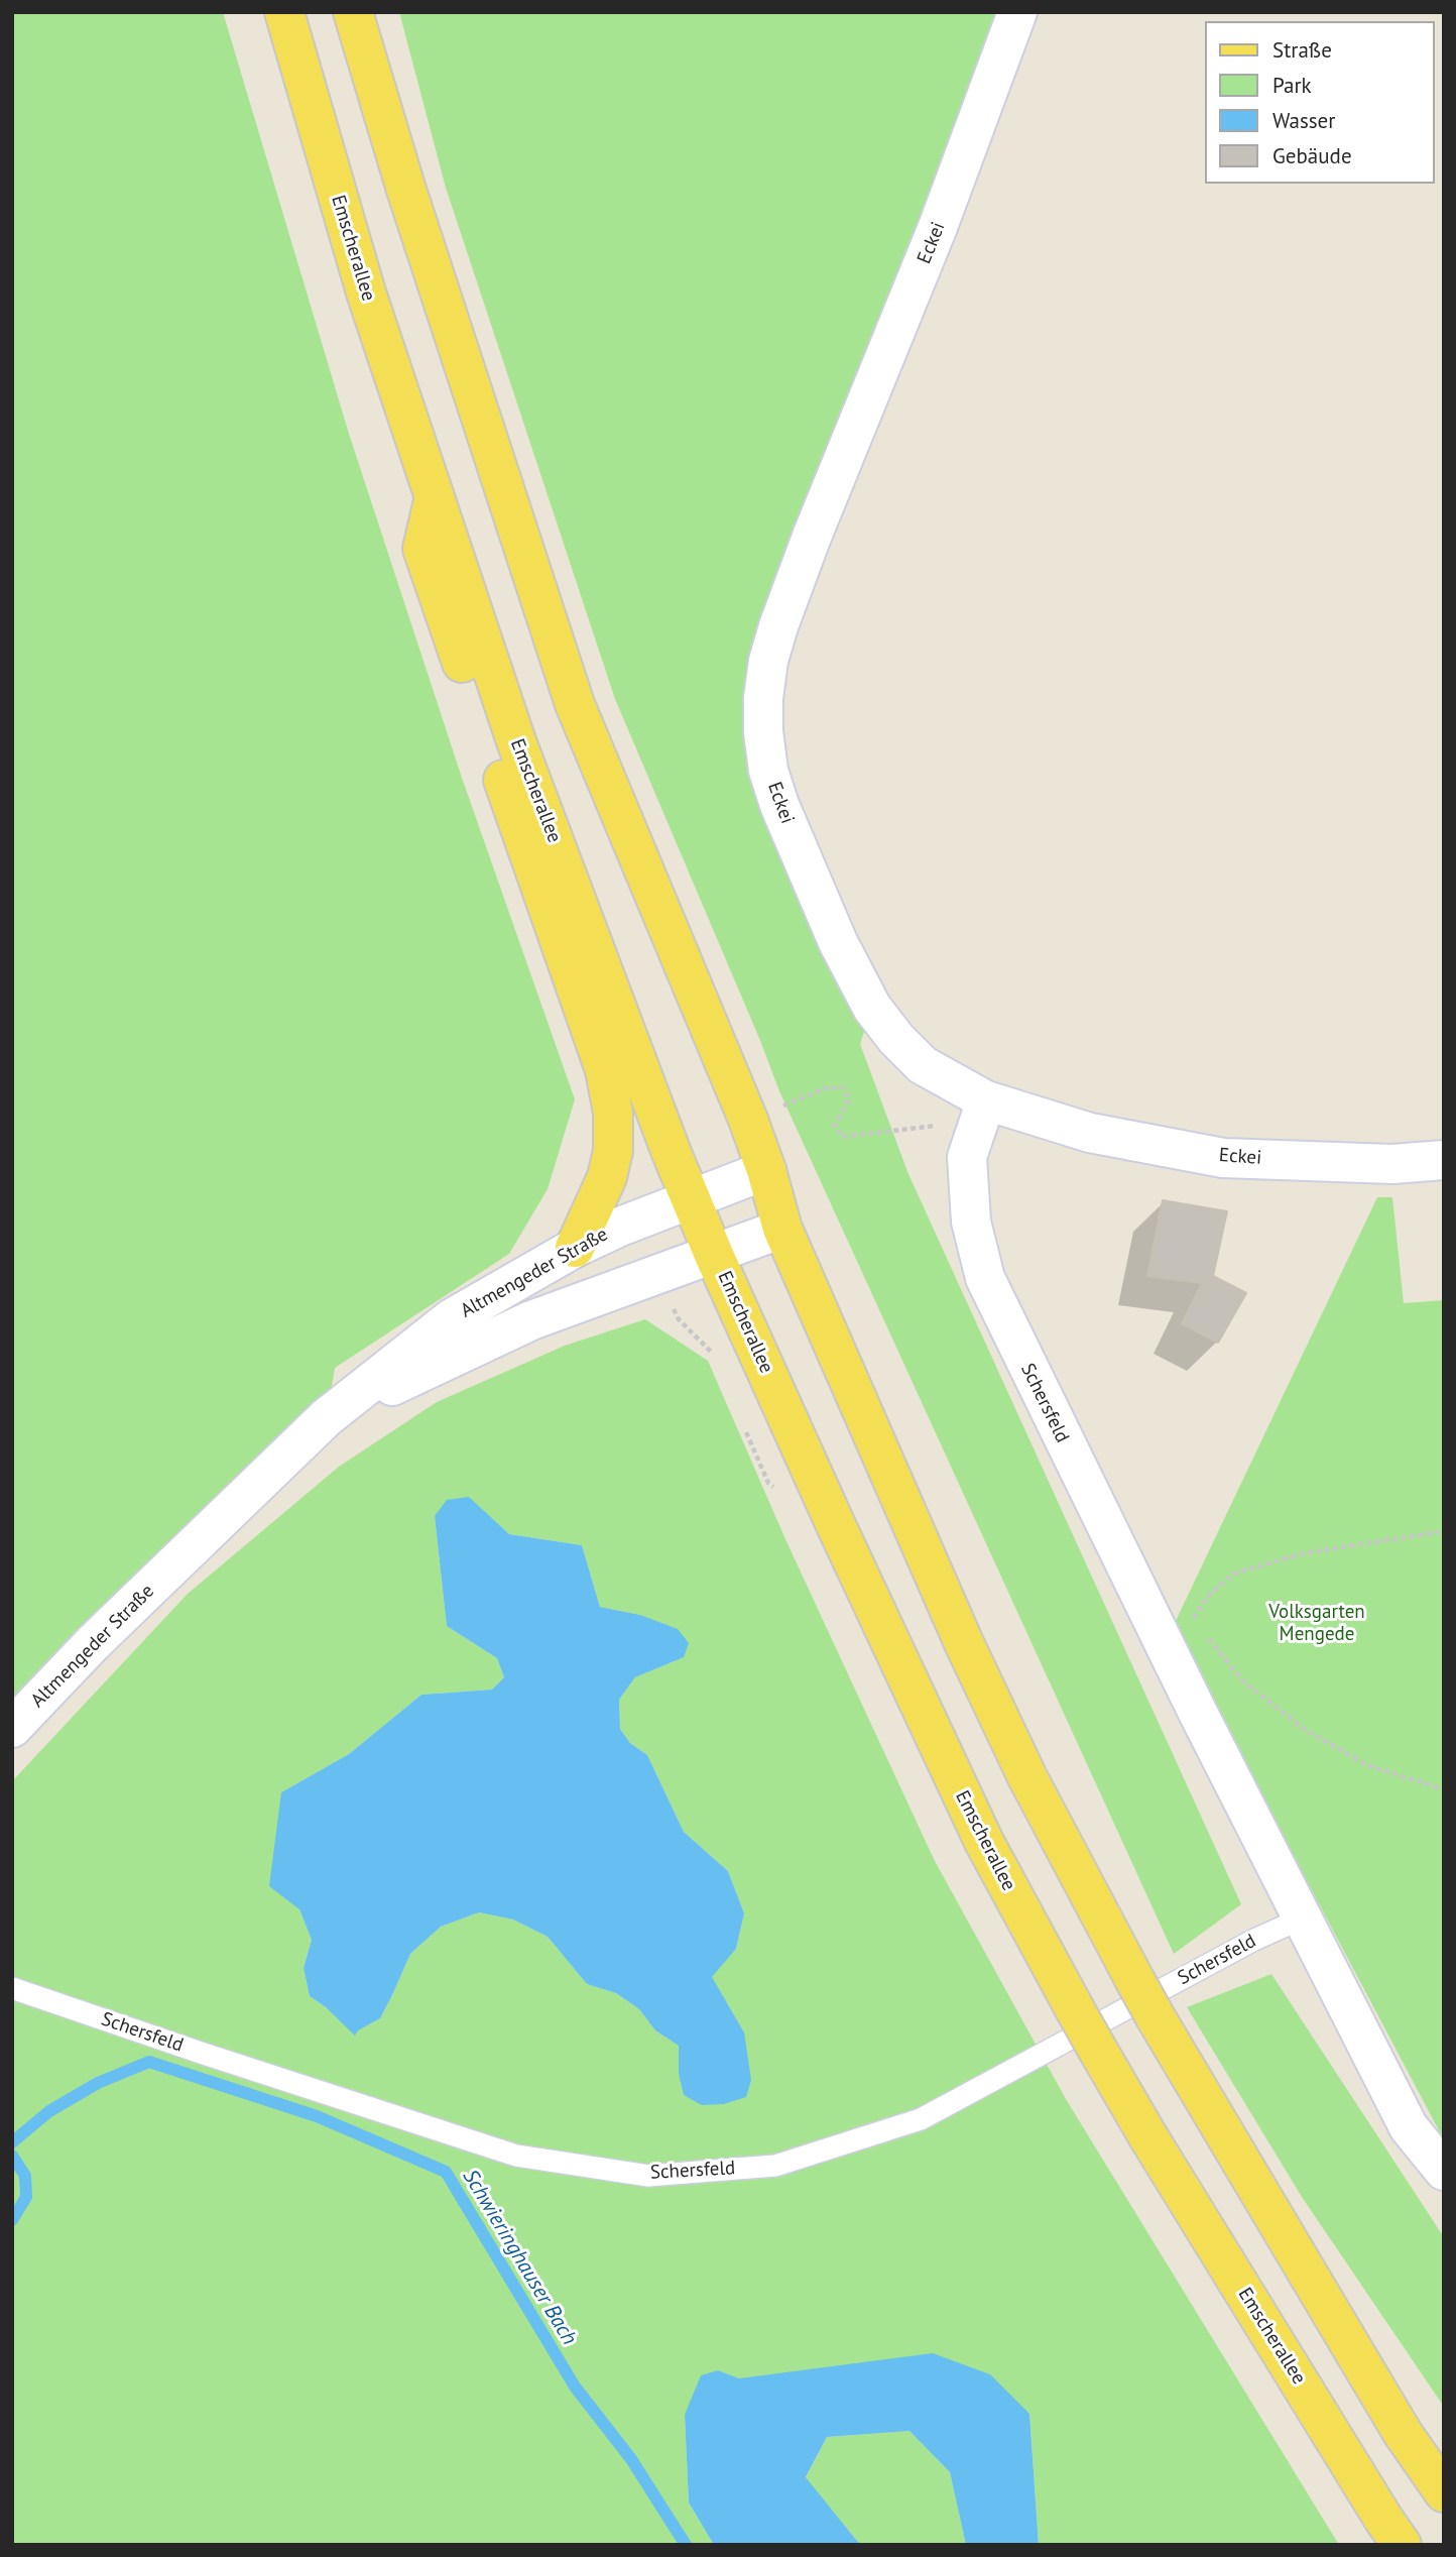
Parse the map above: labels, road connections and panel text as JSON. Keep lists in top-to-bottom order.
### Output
{
  "streets": {
    "main road": ["Emscherallee"],
    "street": ["Eckei", "Altmengeder Straße", "Schersfeld"]
  },
  "crossings": [
    ["Eckei", "Schersfeld"],
    ["Emscherallee", "Altmengeder Straße"]
  ],
  "water": ["Schwieringhauser Bach"],
  "parks": ["Volksgarten Mengede"],
  "legend": [
    "Straße",
    "Park",
    "Wasser",
    "Gebäude"
  ]
}
